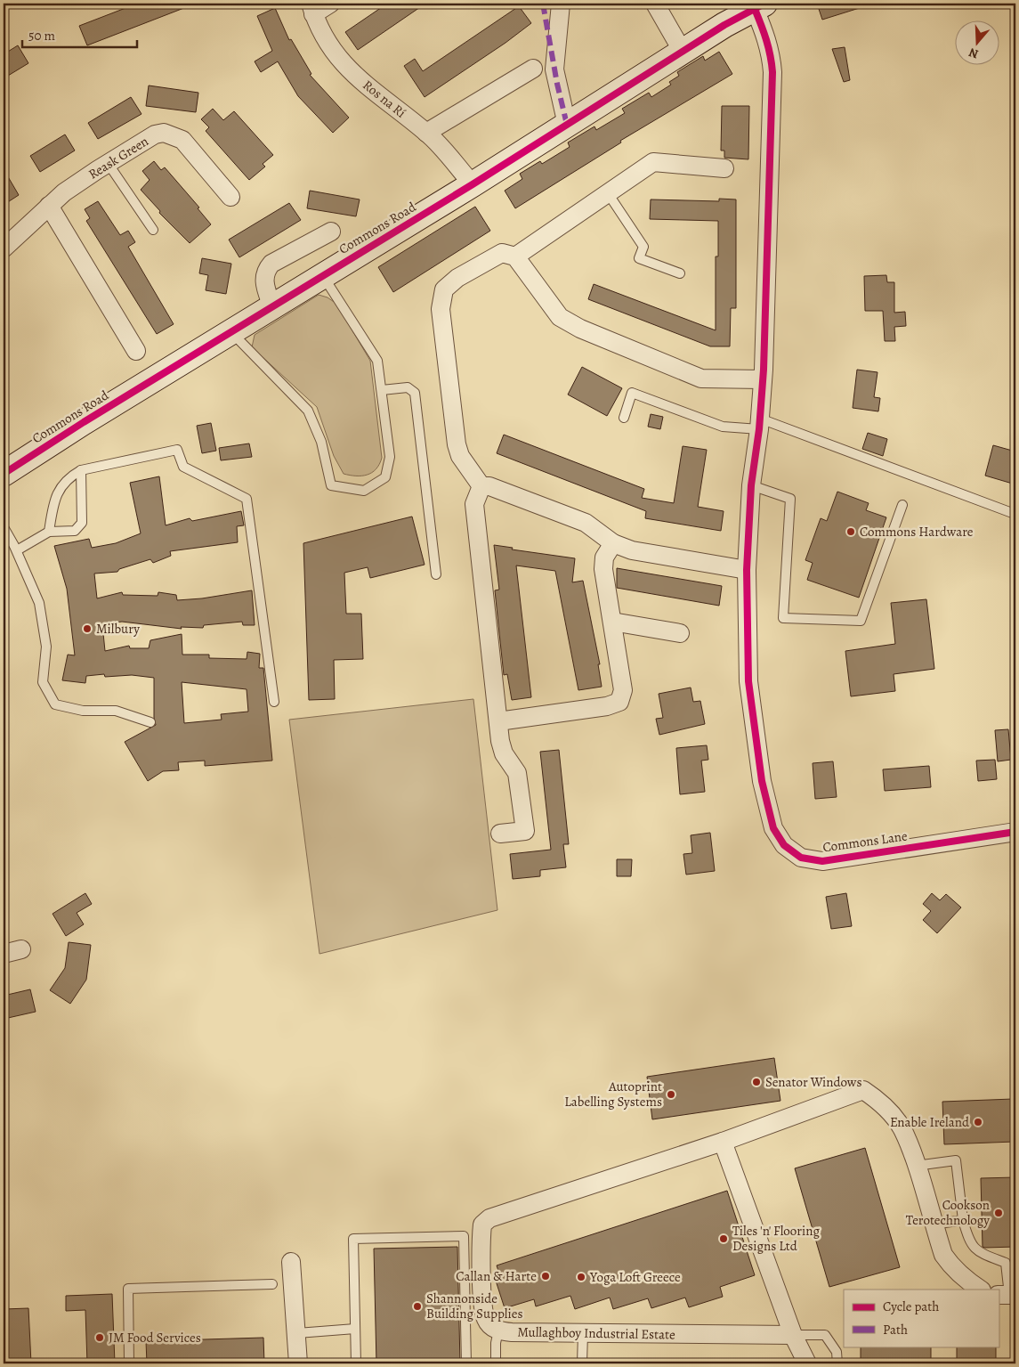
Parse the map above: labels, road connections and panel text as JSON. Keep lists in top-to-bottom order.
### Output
{
  "streets": {
    "street": [
      "Ros na Rí",
      "Reask Green",
      "Commons Road",
      "Commons Lane",
      "Mullaghboy Industrial Estate"
    ]
  },
  "crossings": [
    ["Ros na Rí", "Commons Road"],
    ["Commons Road", "Commons Lane"]
  ],
  "places": [
    "Commons Hardware",
    "Milbury",
    "Senator Windows",
    "Autoprint Labelling Systems",
    "Enable Ireland",
    "Cookson Terotechnology",
    "Tiles 'n' Flooring Designs Ltd",
    "Callan & Harte",
    "Yoga Loft Greece",
    "Shannonside Building Supplies",
    "JM Food Services"
  ],
  "legend": ["Cycle path", "Path"],
  "scale_bar": "50 m",
  "north": "bottom"
}
